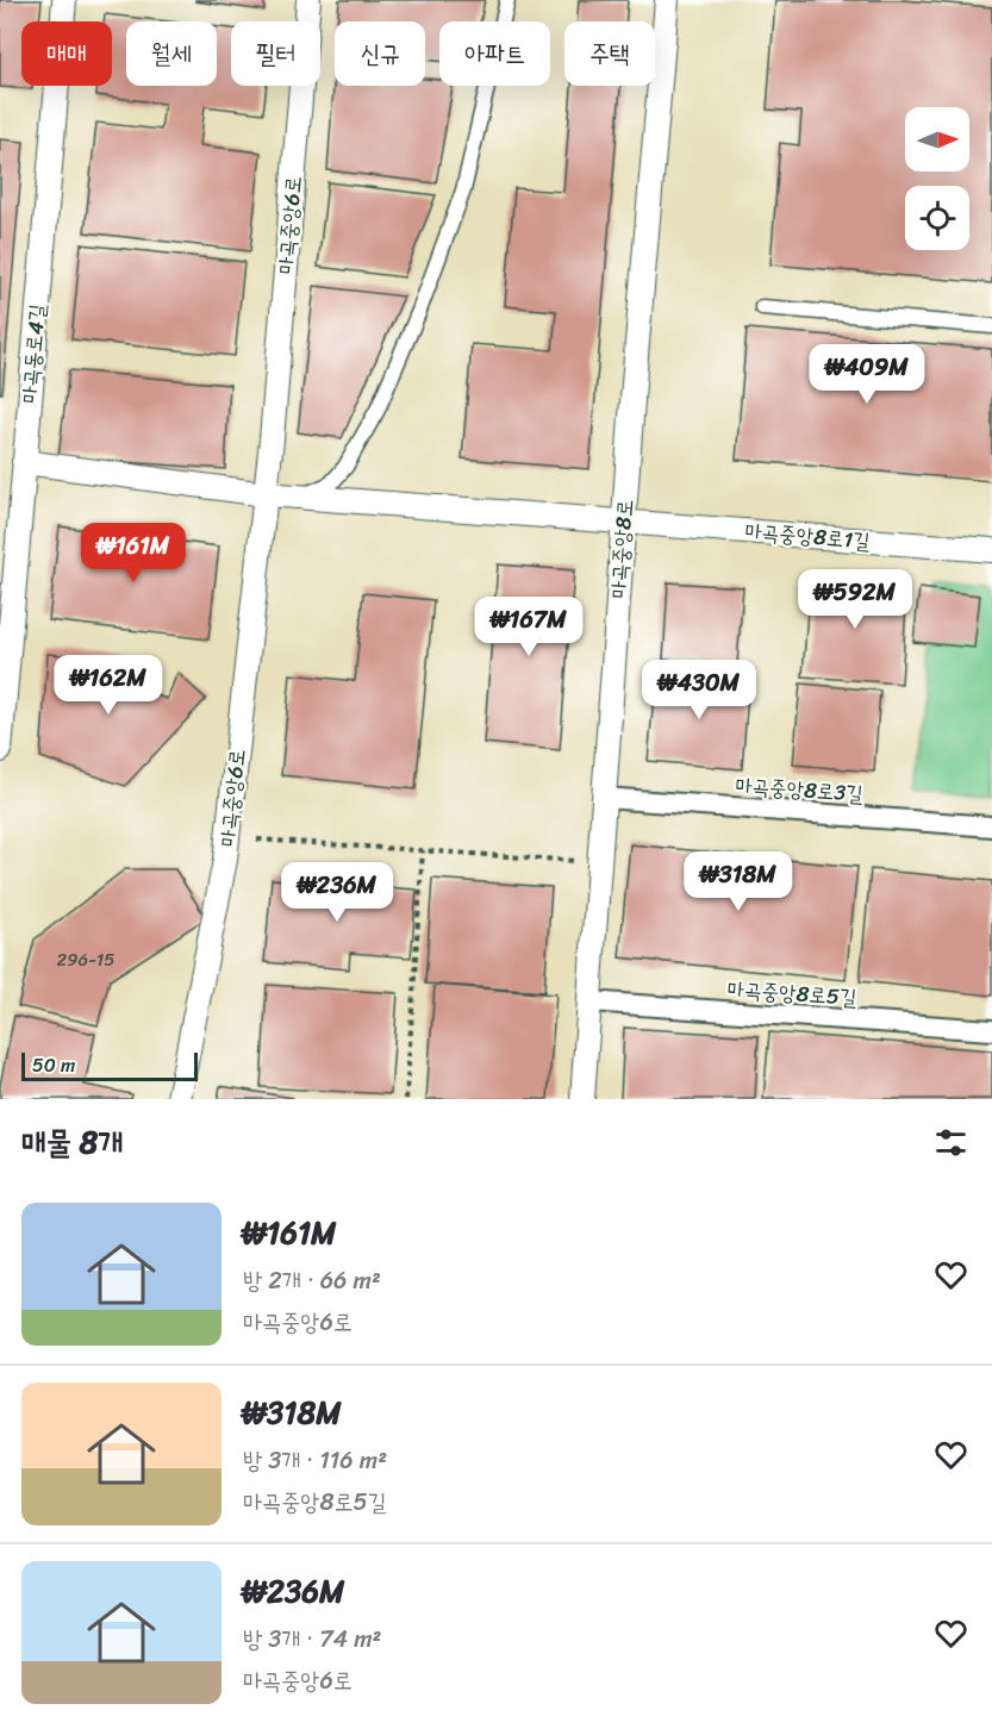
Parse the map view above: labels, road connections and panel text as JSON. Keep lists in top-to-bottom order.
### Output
{
  "streets": {
    "street": [
      "마곡중앙6로",
      "마곡동로4길",
      "마곡중앙8로1길",
      "마곡중앙8로",
      "마곡중앙8로3길",
      "마곡중앙8로5길"
    ]
  },
  "crossings": [
    ["마곡중앙8로1길", "마곡중앙8로"],
    ["마곡중앙8로", "마곡중앙8로3길"],
    ["마곡중앙8로", "마곡중앙8로5길"]
  ],
  "house_numbers": ["296-15"],
  "scale_bar": "50 m",
  "north": "right",
  "page": {
    "chip": [
      "매매",
      "월세",
      "필터",
      "신규",
      "아파트",
      "주택"
    ],
    "price": [
      "₩409M",
      "₩161M",
      "₩592M",
      "₩167M",
      "₩162M",
      "₩430M",
      "₩318M",
      "₩236M"
    ],
    "scale": "50 m",
    "heading": "매물 8개",
    "list": [
      {
        "name": "₩161M",
        "note": "방 2개 · 66 m² · 마곡중앙6로"
      },
      {
        "name": "₩318M",
        "note": "방 3개 · 116 m² · 마곡중앙8로5길"
      },
      {
        "name": "₩236M",
        "note": "방 3개 · 74 m² · 마곡중앙6로"
      }
    ]
  }
}
